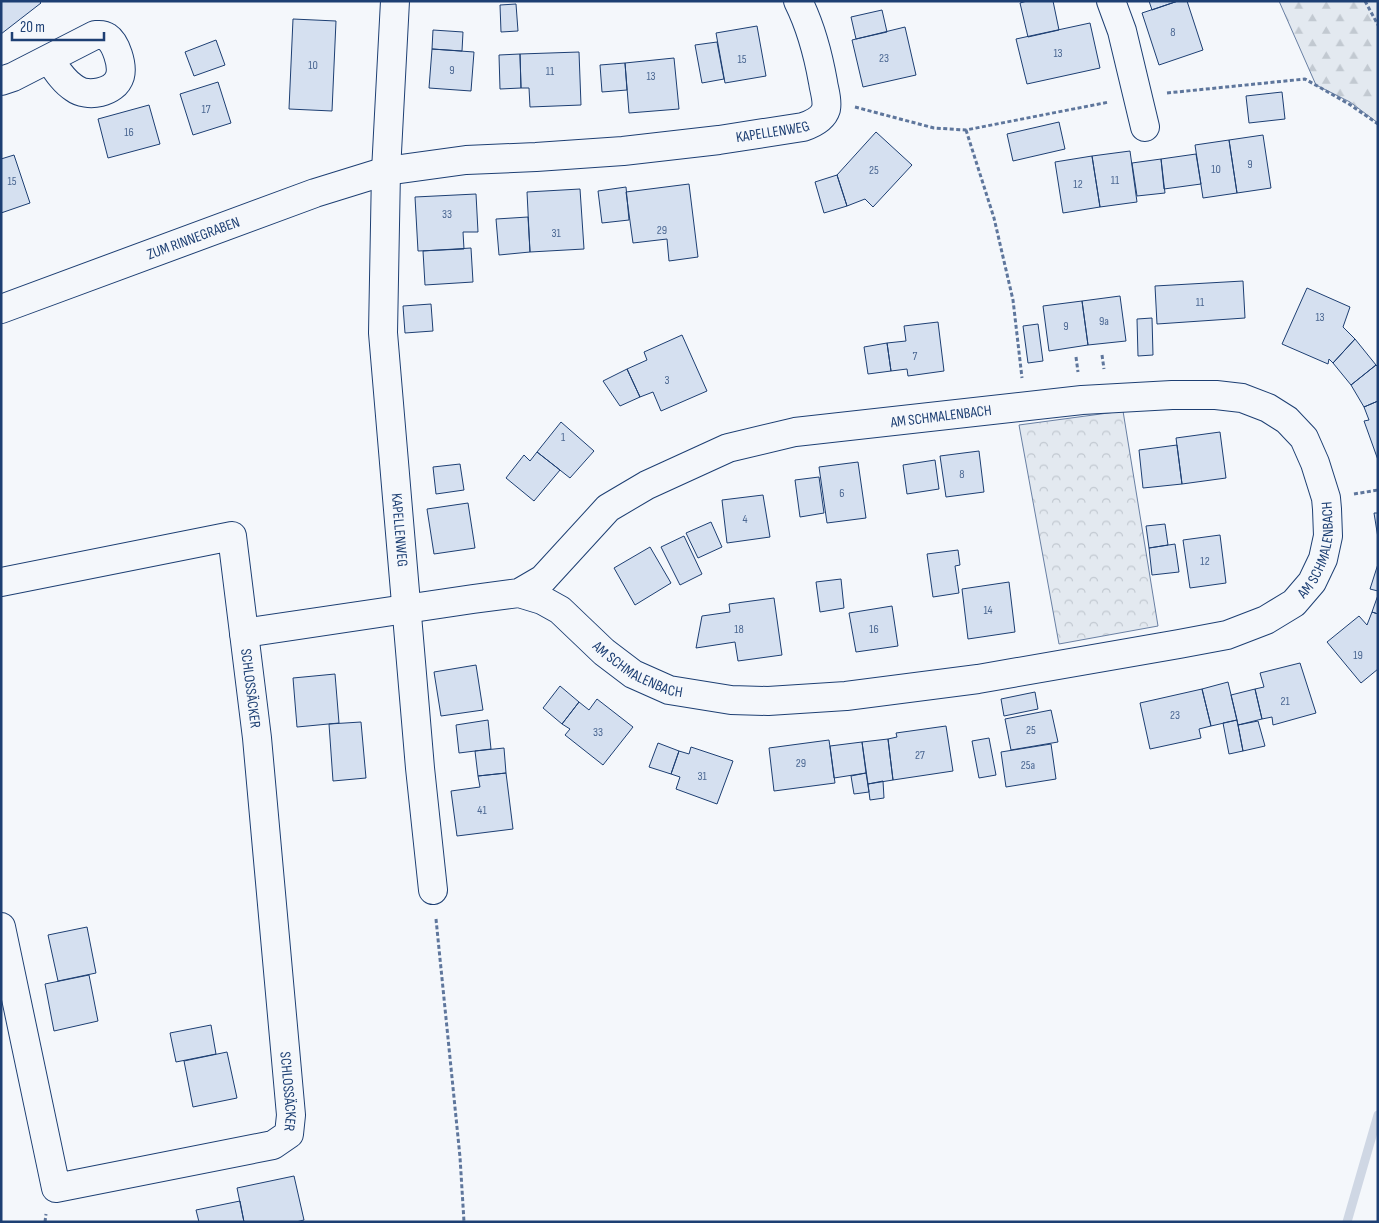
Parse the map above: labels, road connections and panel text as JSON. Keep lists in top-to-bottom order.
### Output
{
  "streets": {
    "street": [
      "KAPELLENWEG",
      "ZUM RINNEGRABEN",
      "AM SCHMALENBACH",
      "SCHLOSSÄCKER"
    ]
  },
  "crossings": [
    ["KAPELLENWEG", "ZUM RINNEGRABEN"],
    ["KAPELLENWEG", "AM SCHMALENBACH"],
    ["KAPELLENWEG", "SCHLOSSÄCKER"],
    ["AM SCHMALENBACH", "SCHLOSSÄCKER"]
  ],
  "house_numbers": [
    "8",
    "13",
    "23",
    "15",
    "10",
    "9",
    "11",
    "13",
    "17",
    "16",
    "9",
    "10",
    "25",
    "11",
    "15",
    "12",
    "33",
    "29",
    "31",
    "11",
    "13",
    "9a",
    "9",
    "7",
    "3",
    "1",
    "8",
    "6",
    "4",
    "12",
    "14",
    "18",
    "16",
    "19",
    "21",
    "23",
    "25",
    "33",
    "27",
    "29",
    "25a",
    "31",
    "41"
  ],
  "scale_bar": "20 m"
}
